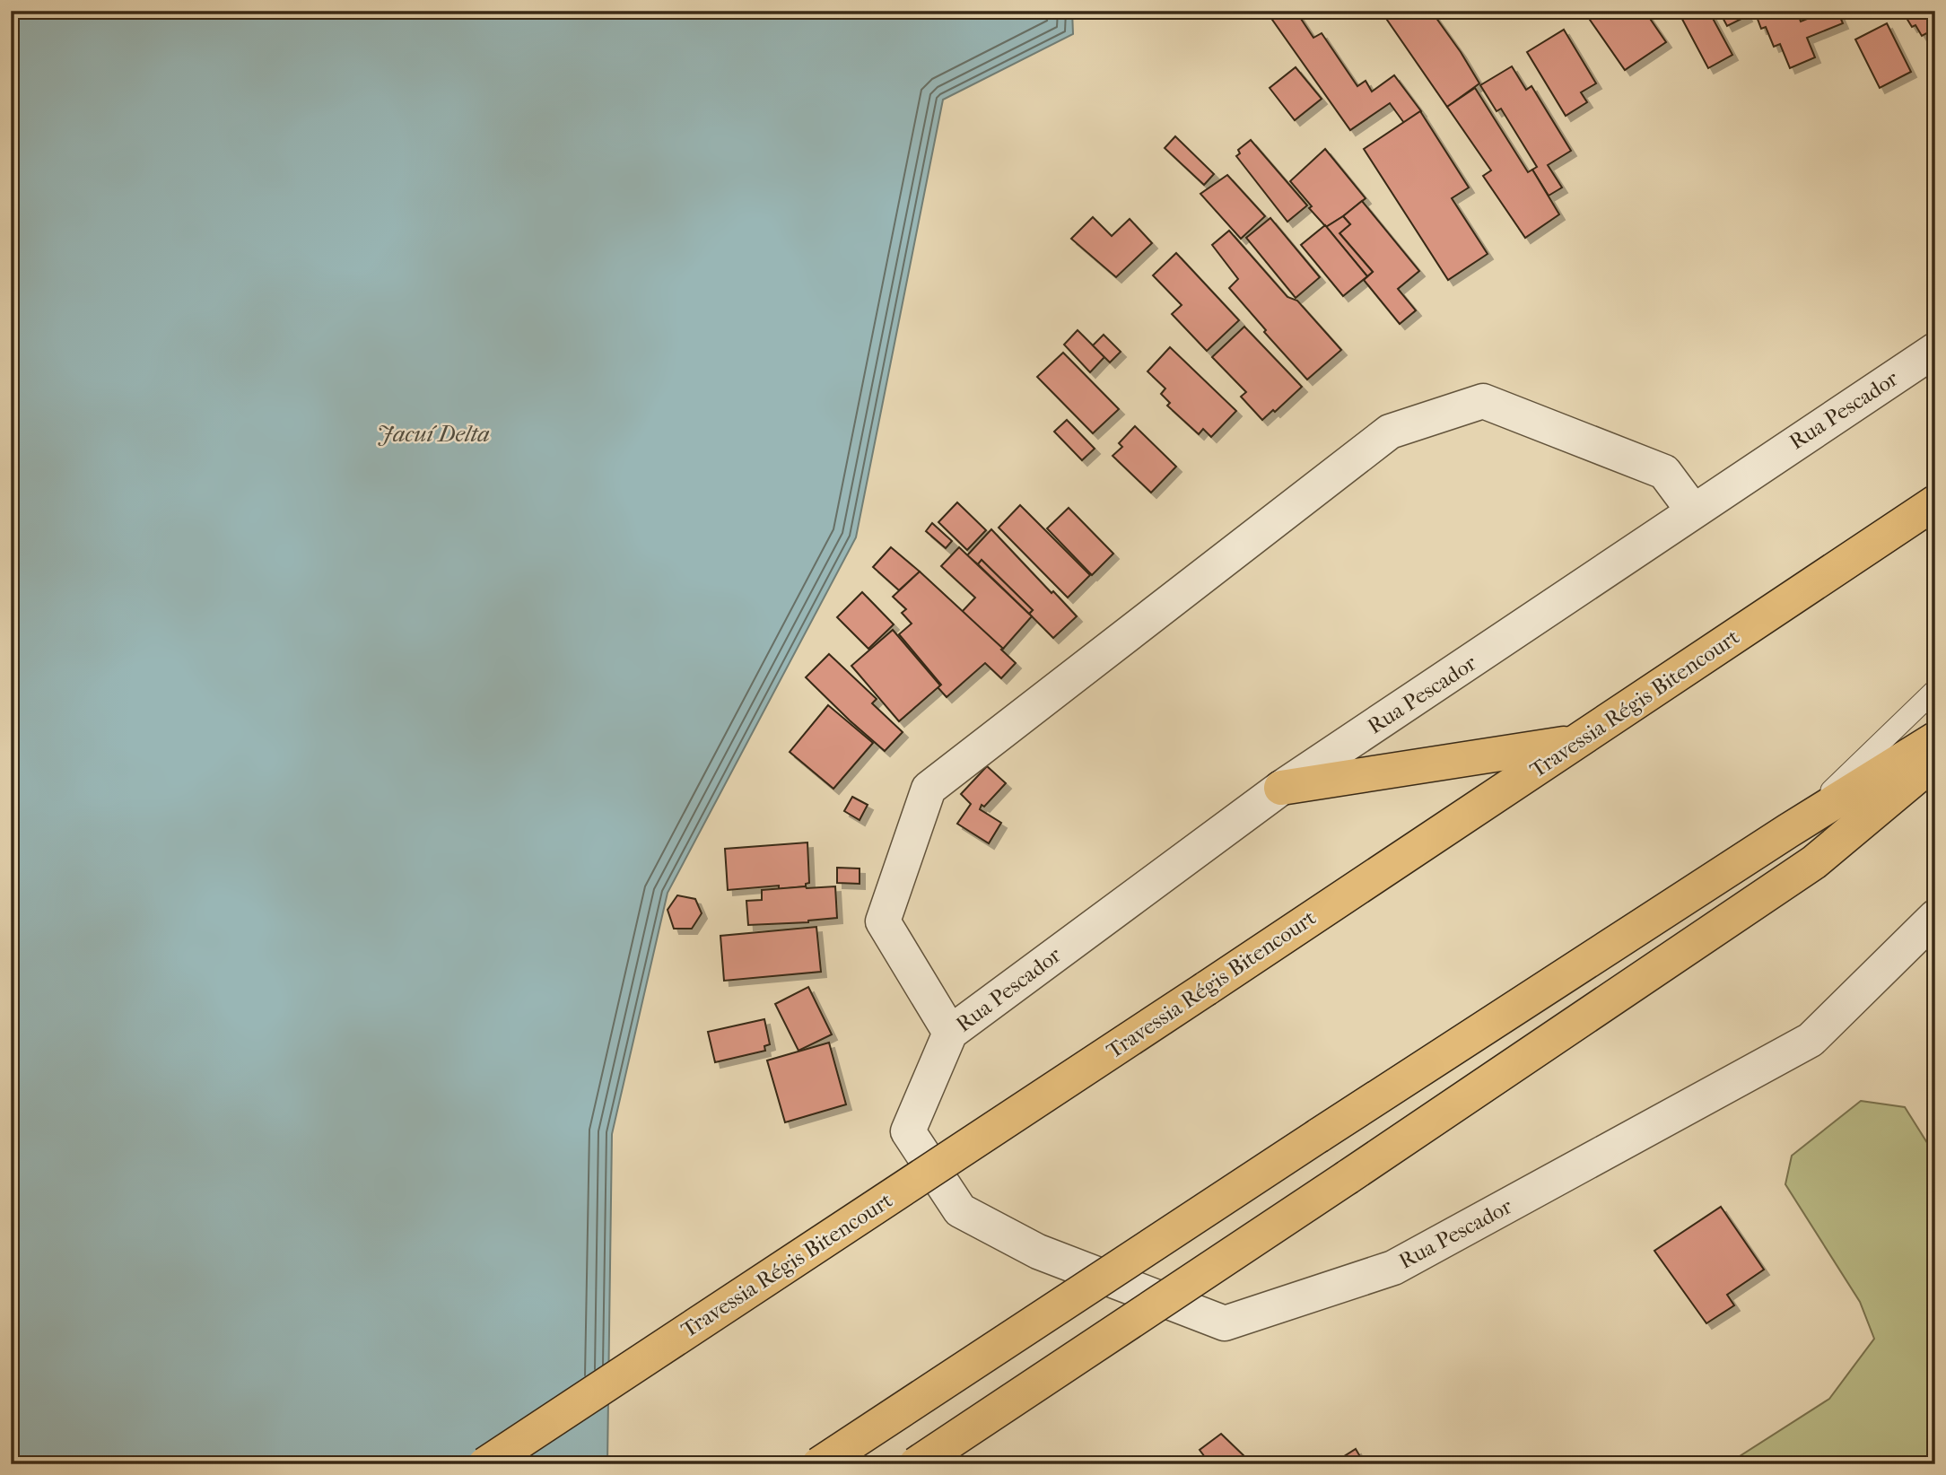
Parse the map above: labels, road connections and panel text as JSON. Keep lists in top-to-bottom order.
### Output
{
  "streets": {
    "highway": ["Travessia Régis Bitencourt"],
    "street": ["Rua Pescador"]
  },
  "water": ["Jacuí Delta"]
}
